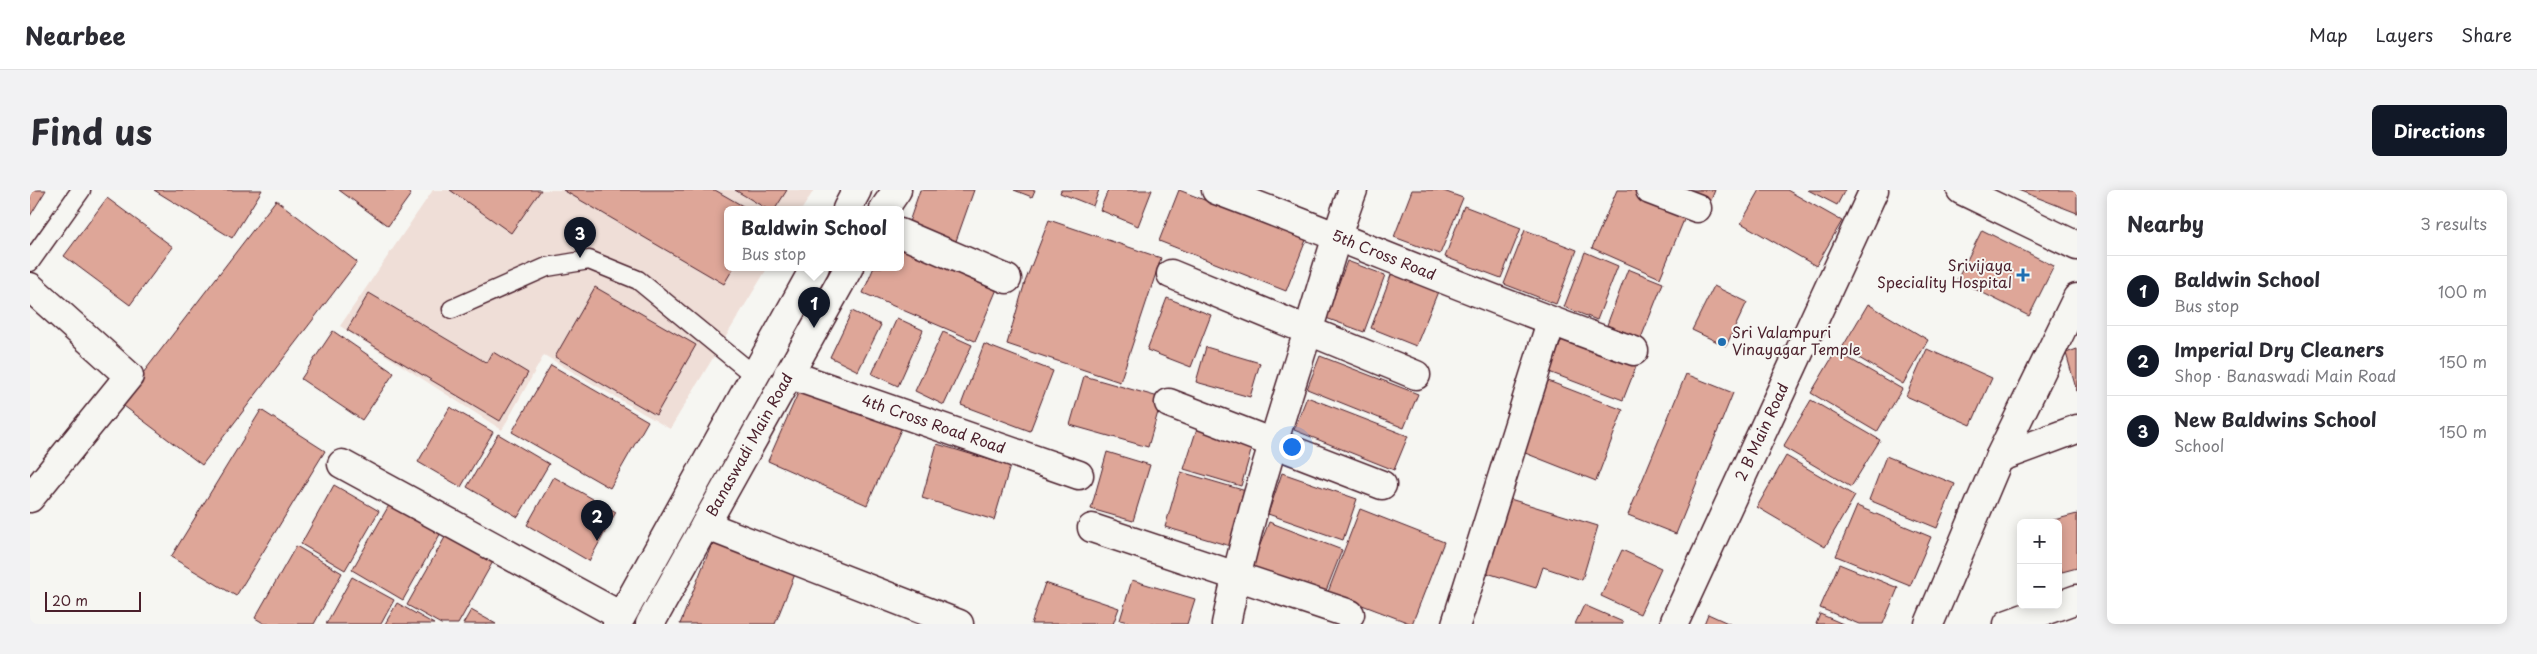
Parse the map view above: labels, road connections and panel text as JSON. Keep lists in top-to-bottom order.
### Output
{
  "streets": {
    "street": [
      "5th Cross Road",
      "4th Cross Road Road",
      "2 B Main Road",
      "Banaswadi Main Road"
    ]
  },
  "crossings": [
    ["4th Cross Road Road", "Banaswadi Main Road"]
  ],
  "places": {
    "health": ["Srivijaya Speciality Hospital"],
    "other": ["Sri Valampuri Vinayagar Temple"]
  },
  "scale_bar": "20 m",
  "page": {
    "header": "Nearbee",
    "nav": ["Map", "Layers", "Share"],
    "title": "Find us",
    "buttons": "Directions",
    "heading": ["Nearby", "3 results"],
    "popup": ["Baldwin School", "Bus stop"],
    "pins": ["3", "1", "2"],
    "list": [
      {
        "mark": "1",
        "name": "Baldwin School",
        "note": "Bus stop",
        "value": "100 m"
      },
      {
        "mark": "2",
        "name": "Imperial Dry Cleaners",
        "note": "Shop · Banaswadi Main Road",
        "value": "150 m"
      },
      {
        "mark": "3",
        "name": "New Baldwins School",
        "note": "School",
        "value": "150 m"
      }
    ],
    "map_buttons": ["+", "−"],
    "scale": "20 m"
  }
}
